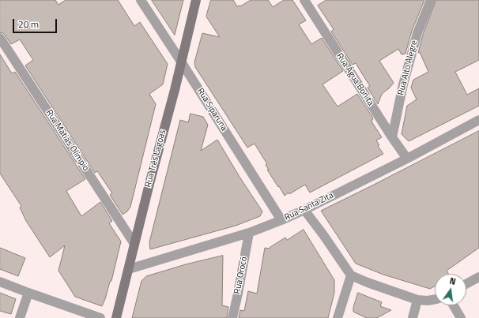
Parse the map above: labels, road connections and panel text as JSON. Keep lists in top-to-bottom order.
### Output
{
  "streets": {
    "street": [
      "Rua Alto Alegre",
      "Rua Água Bonita",
      "Rua Siparuna",
      "Rua Matias Olímpio",
      "Rua Três Lagoas",
      "Rua Santa Zita",
      "Rua Orocó"
    ]
  },
  "crossings": [
    ["Rua Alto Alegre", "Rua Água Bonita"],
    ["Rua Água Bonita", "Rua Santa Zita"],
    ["Rua Siparuna", "Rua Três Lagoas"],
    ["Rua Siparuna", "Rua Santa Zita"],
    ["Rua Matias Olímpio", "Rua Três Lagoas"],
    ["Rua Três Lagoas", "Rua Santa Zita"],
    ["Rua Santa Zita", "Rua Orocó"]
  ],
  "scale_bar": "20 m",
  "north": "top"
}
